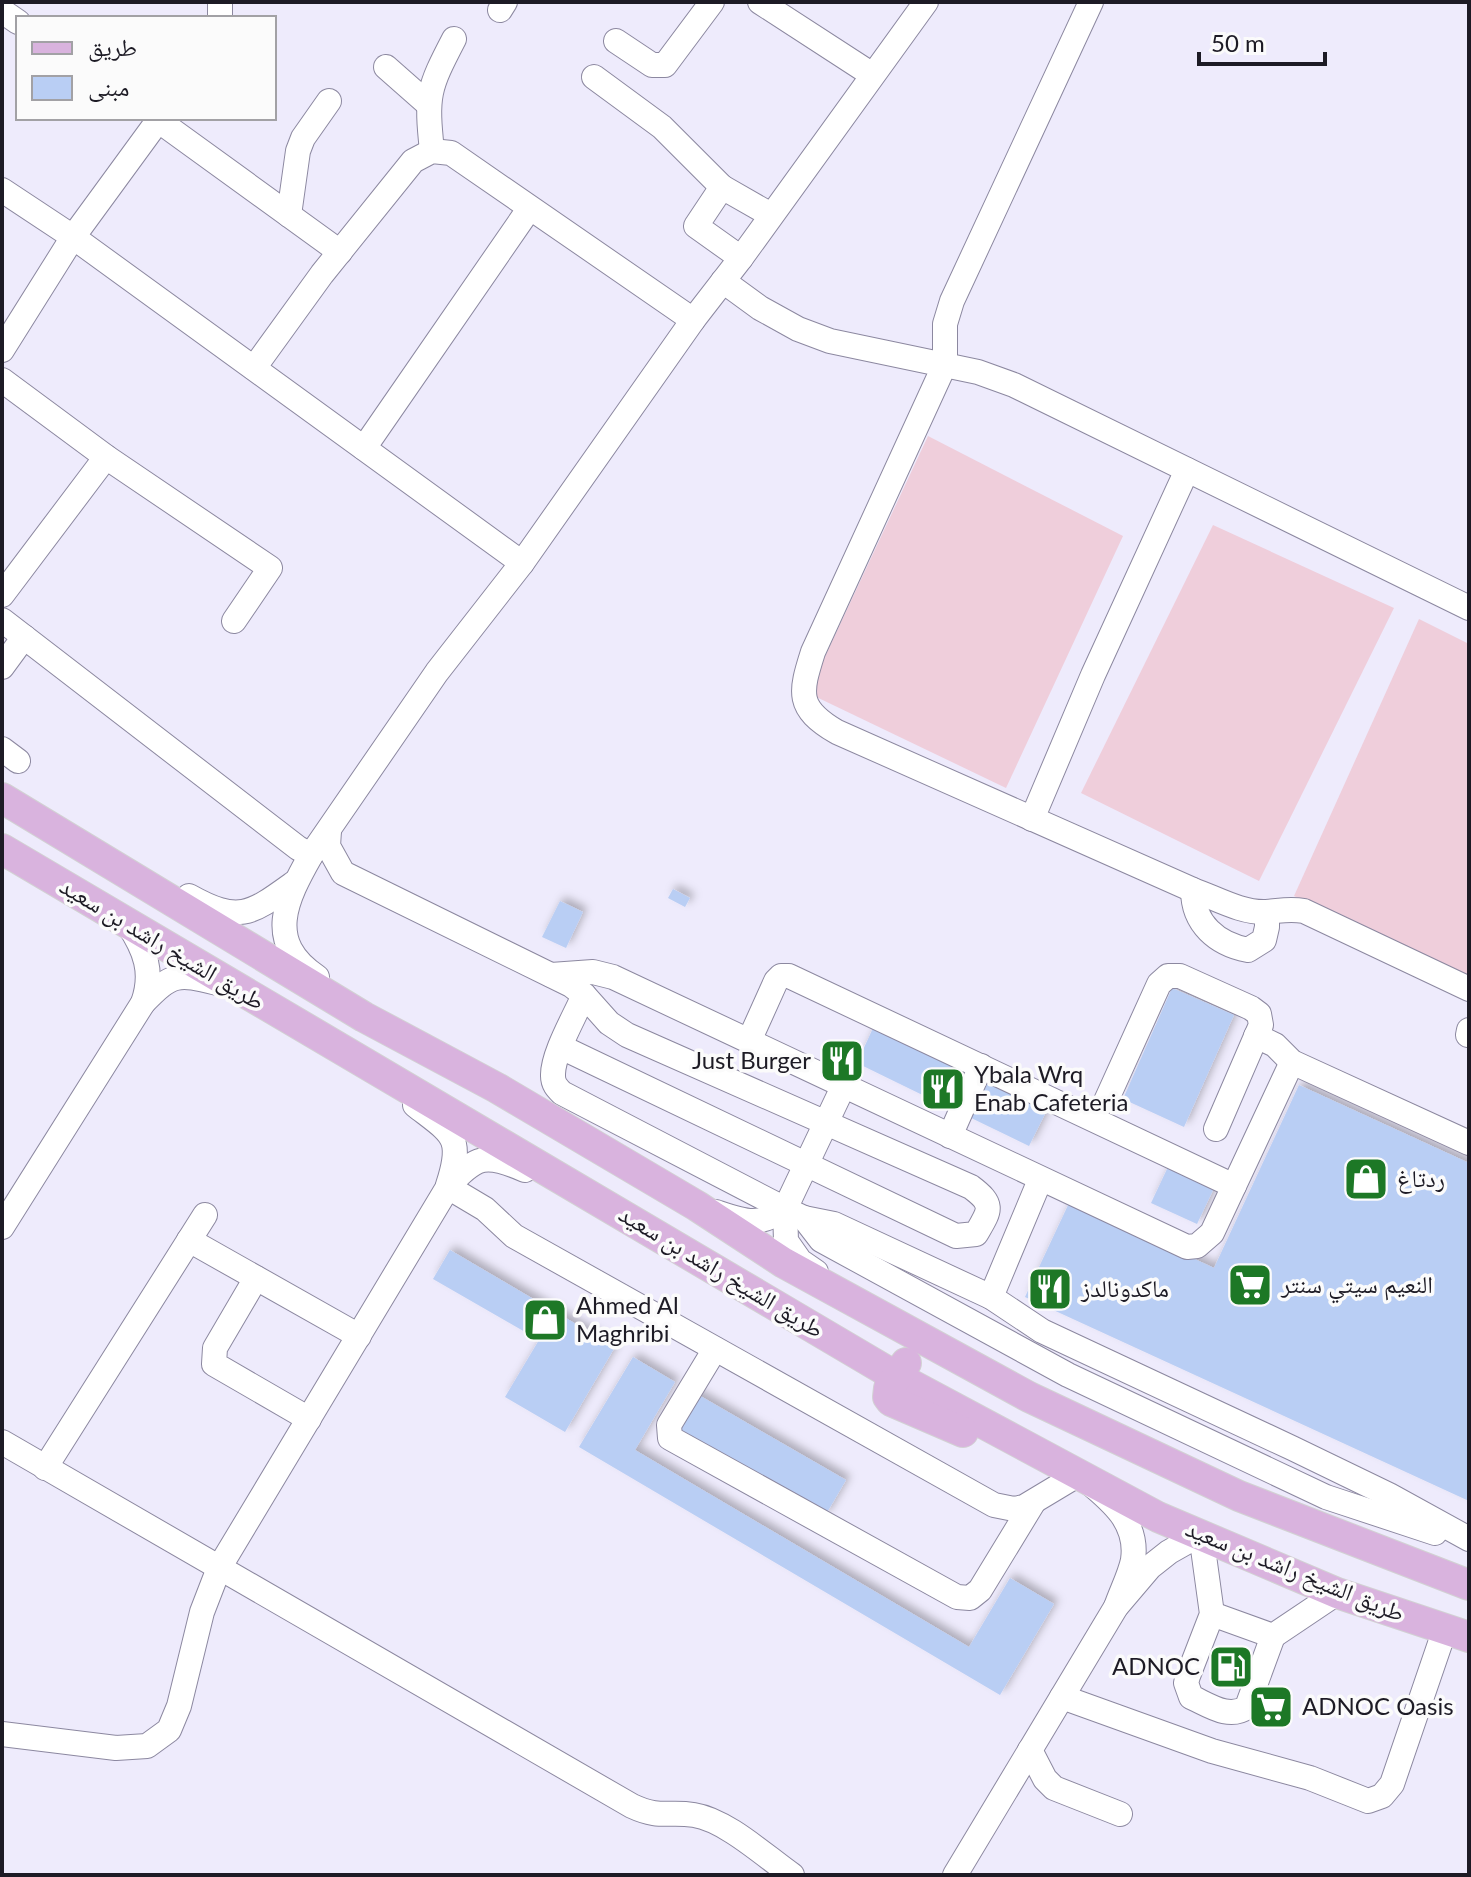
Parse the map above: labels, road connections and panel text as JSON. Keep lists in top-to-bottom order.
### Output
{
  "streets": {
    "main road": ["طريق الشيخ راشد بن سعيد"]
  },
  "places": {
    "restaurant": ["Just Burger", "Ybala Wrq Enab Cafeteria", "ماكدونالدز"],
    "shop": ["ردتاغ", "Ahmed Al Maghribi"],
    "supermarket": ["النعيم سيتي سنتر", "ADNOC Oasis"],
    "fuel station": ["ADNOC"]
  },
  "legend": ["طريق", "مبنى"],
  "scale_bar": "50 m"
}
